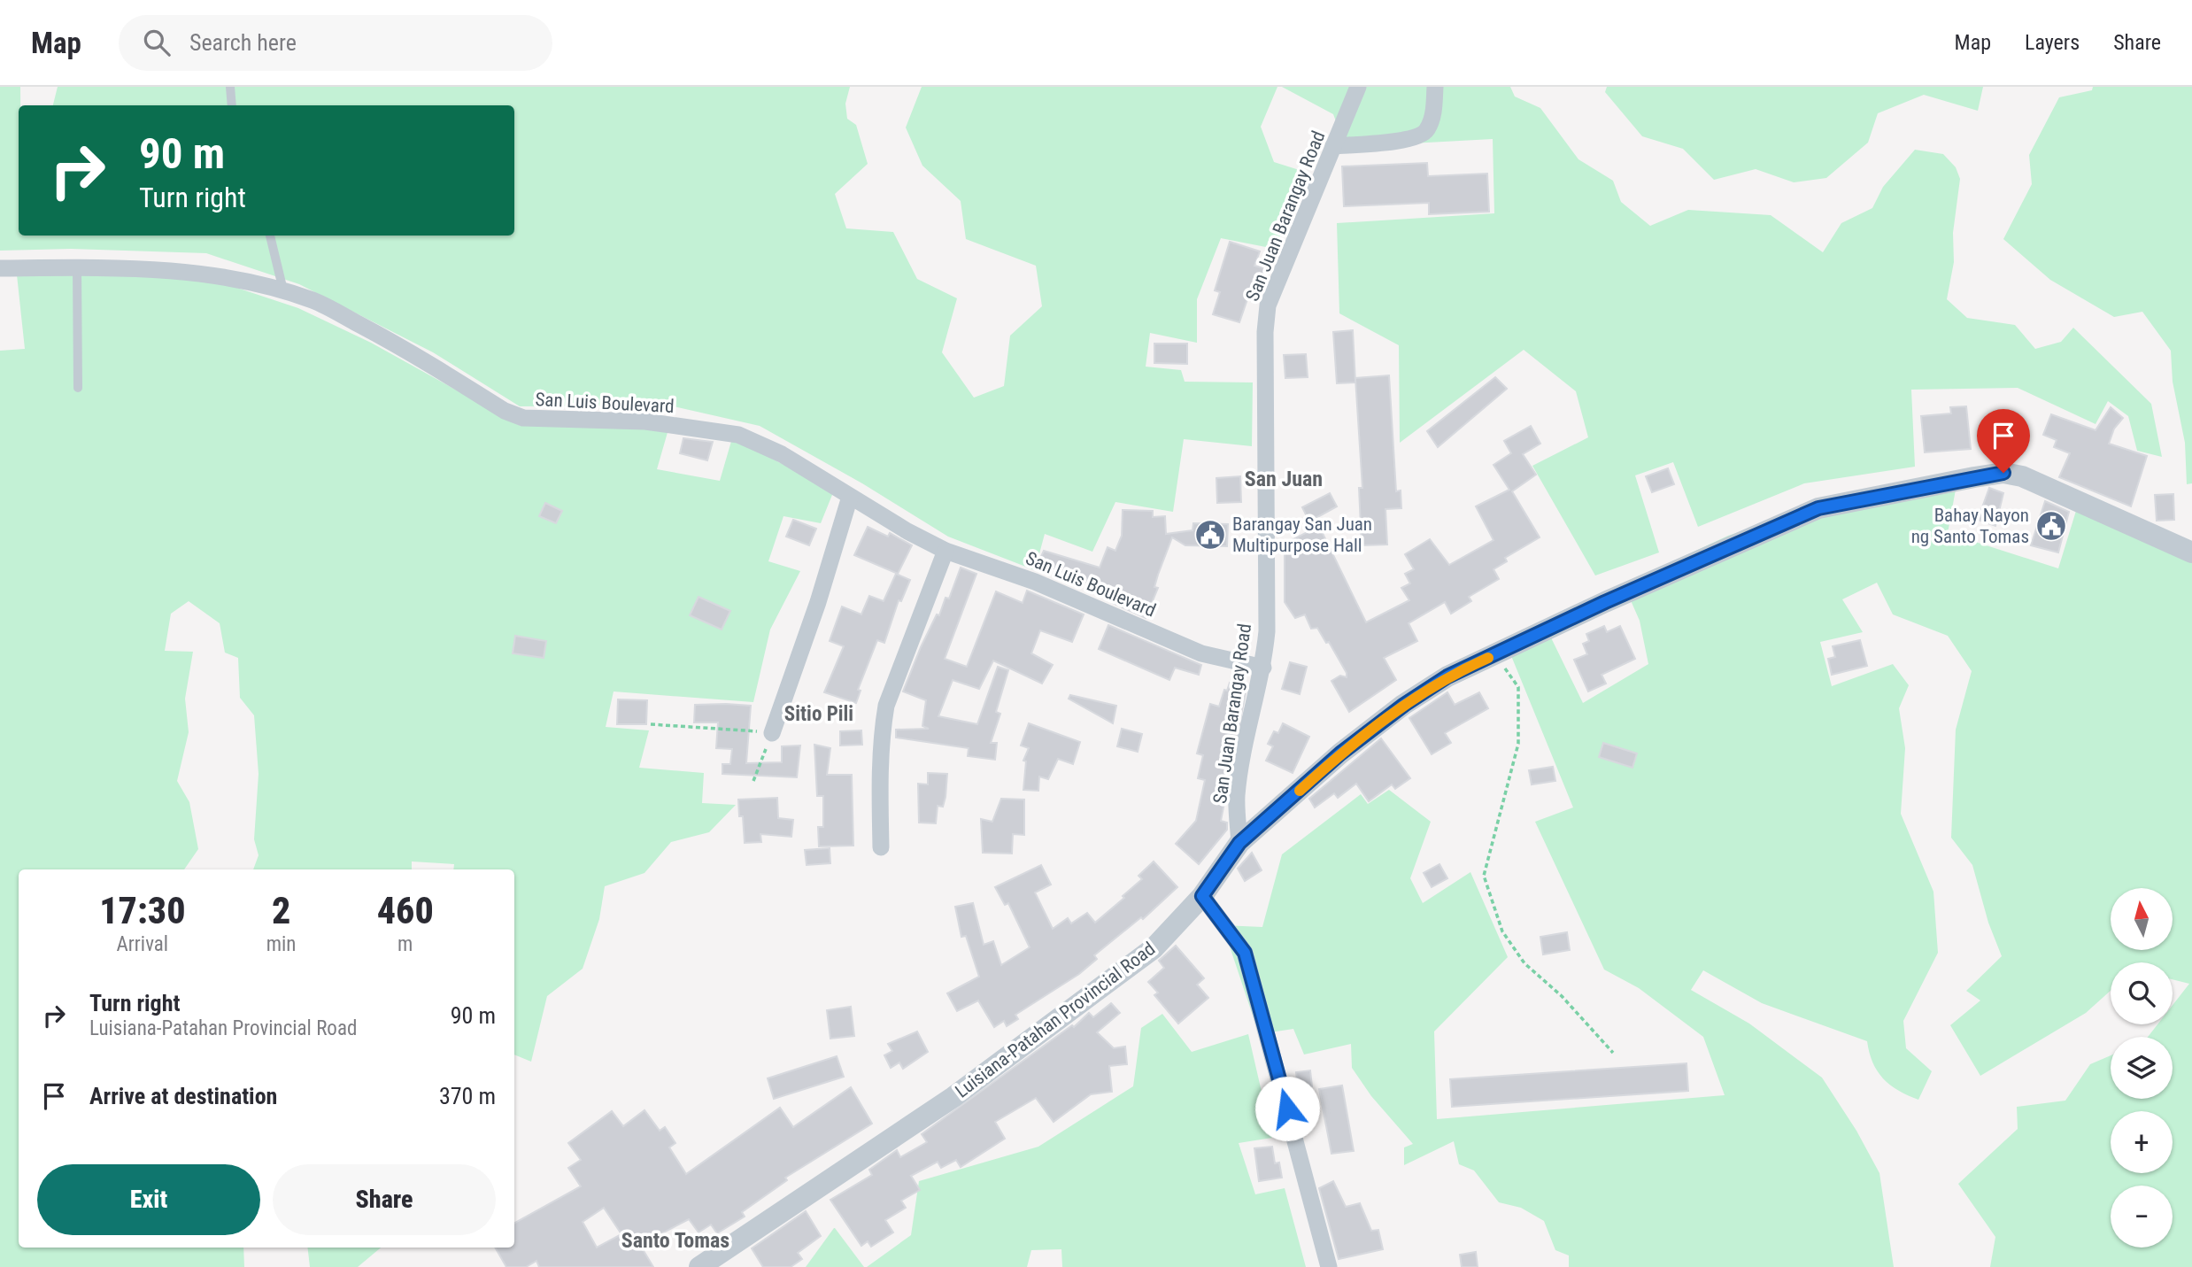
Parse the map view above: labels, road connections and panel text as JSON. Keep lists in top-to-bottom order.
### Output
{
  "streets": {
    "street": ["San Juan Barangay Road", "San Luis Boulevard", "Luisiana-Patahan Provincial Road"]
  },
  "crossings": [
    ["San Juan Barangay Road", "San Luis Boulevard"],
    ["San Juan Barangay Road", "Luisiana-Patahan Provincial Road"]
  ],
  "districts": ["San Juan", "Sitio Pili", "Santo Tomas"],
  "places": {
    "public building": ["Bahay Nayon ng Santo Tomas", "Barangay San Juan Multipurpose Hall"]
  },
  "north": "top",
  "page": {
    "header": "Map",
    "search": "Search here",
    "nav": ["Map", "Layers", "Share"],
    "turn": ["90 m", "Turn right"],
    "eta": [
      "17:30",
      "Arrival",
      "2",
      "min",
      "460",
      "m"
    ],
    "map_buttons": ["+", "−"],
    "list": [
      {
        "name": "Turn right",
        "note": "Luisiana-Patahan Provincial Road",
        "value": "90 m"
      },
      {
        "name": "Arrive at destination",
        "value": "370 m"
      }
    ],
    "buttons": ["Exit", "Share"]
  }
}
